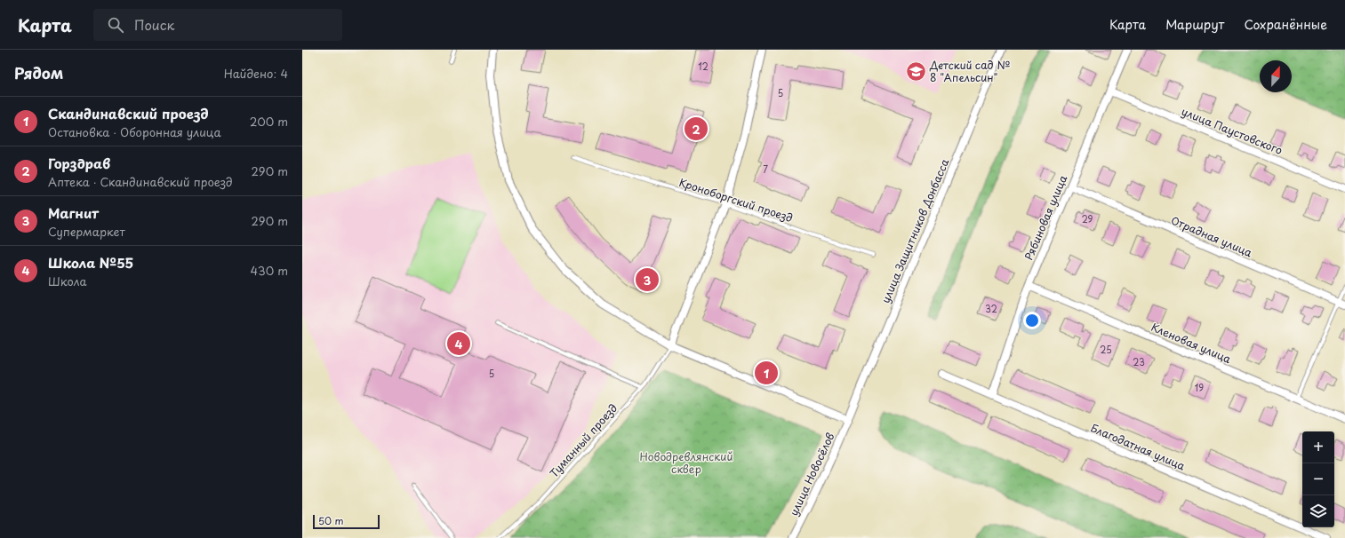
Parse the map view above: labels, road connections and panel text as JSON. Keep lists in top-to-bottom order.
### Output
{
  "streets": {
    "street": [
      "улица Паустовского",
      "Рябиновая улица",
      "улица Защитников Донбасса",
      "Отрадная улица",
      "Кленовая улица",
      "Благодатная улица",
      "улица Новосёлов"
    ],
    "lane": ["Кроноборгский проезд", "Туманный проезд"]
  },
  "crossings": [
    ["улица Паустовского", "Рябиновая улица"],
    ["Рябиновая улица", "Отрадная улица"],
    ["Рябиновая улица", "Кленовая улица"],
    ["Рябиновая улица", "Благодатная улица"],
    ["улица Защитников Донбасса", "улица Новосёлов"]
  ],
  "parks": ["Новодревлянский сквер"],
  "places": {
    "school or university": ["Детский сад № 8 \"Апельсин\""]
  },
  "house_numbers": [
    "12",
    "5",
    "7",
    "29",
    "32",
    "25",
    "23",
    "5",
    "19"
  ],
  "scale_bar": "50 m",
  "north": "top",
  "page": {
    "header": "Карта",
    "search": "Поиск",
    "nav": ["Карта", "Маршрут", "Сохранённые"],
    "heading": ["Рядом", "Найдено: 4"],
    "list": [
      {
        "mark": "1",
        "name": "Скандинавский проезд",
        "note": "Остановка · Оборонная улица",
        "value": "200 m"
      },
      {
        "mark": "2",
        "name": "Горздрав",
        "note": "Аптека · Скандинавский проезд",
        "value": "290 m"
      },
      {
        "mark": "3",
        "name": "Магнит",
        "note": "Супермаркет",
        "value": "290 m"
      },
      {
        "mark": "4",
        "name": "Школа №55",
        "note": "Школа",
        "value": "430 m"
      }
    ],
    "pins": [
      "2",
      "3",
      "4",
      "1"
    ],
    "map_buttons": ["+", "−"],
    "scale": "50 m"
  }
}
